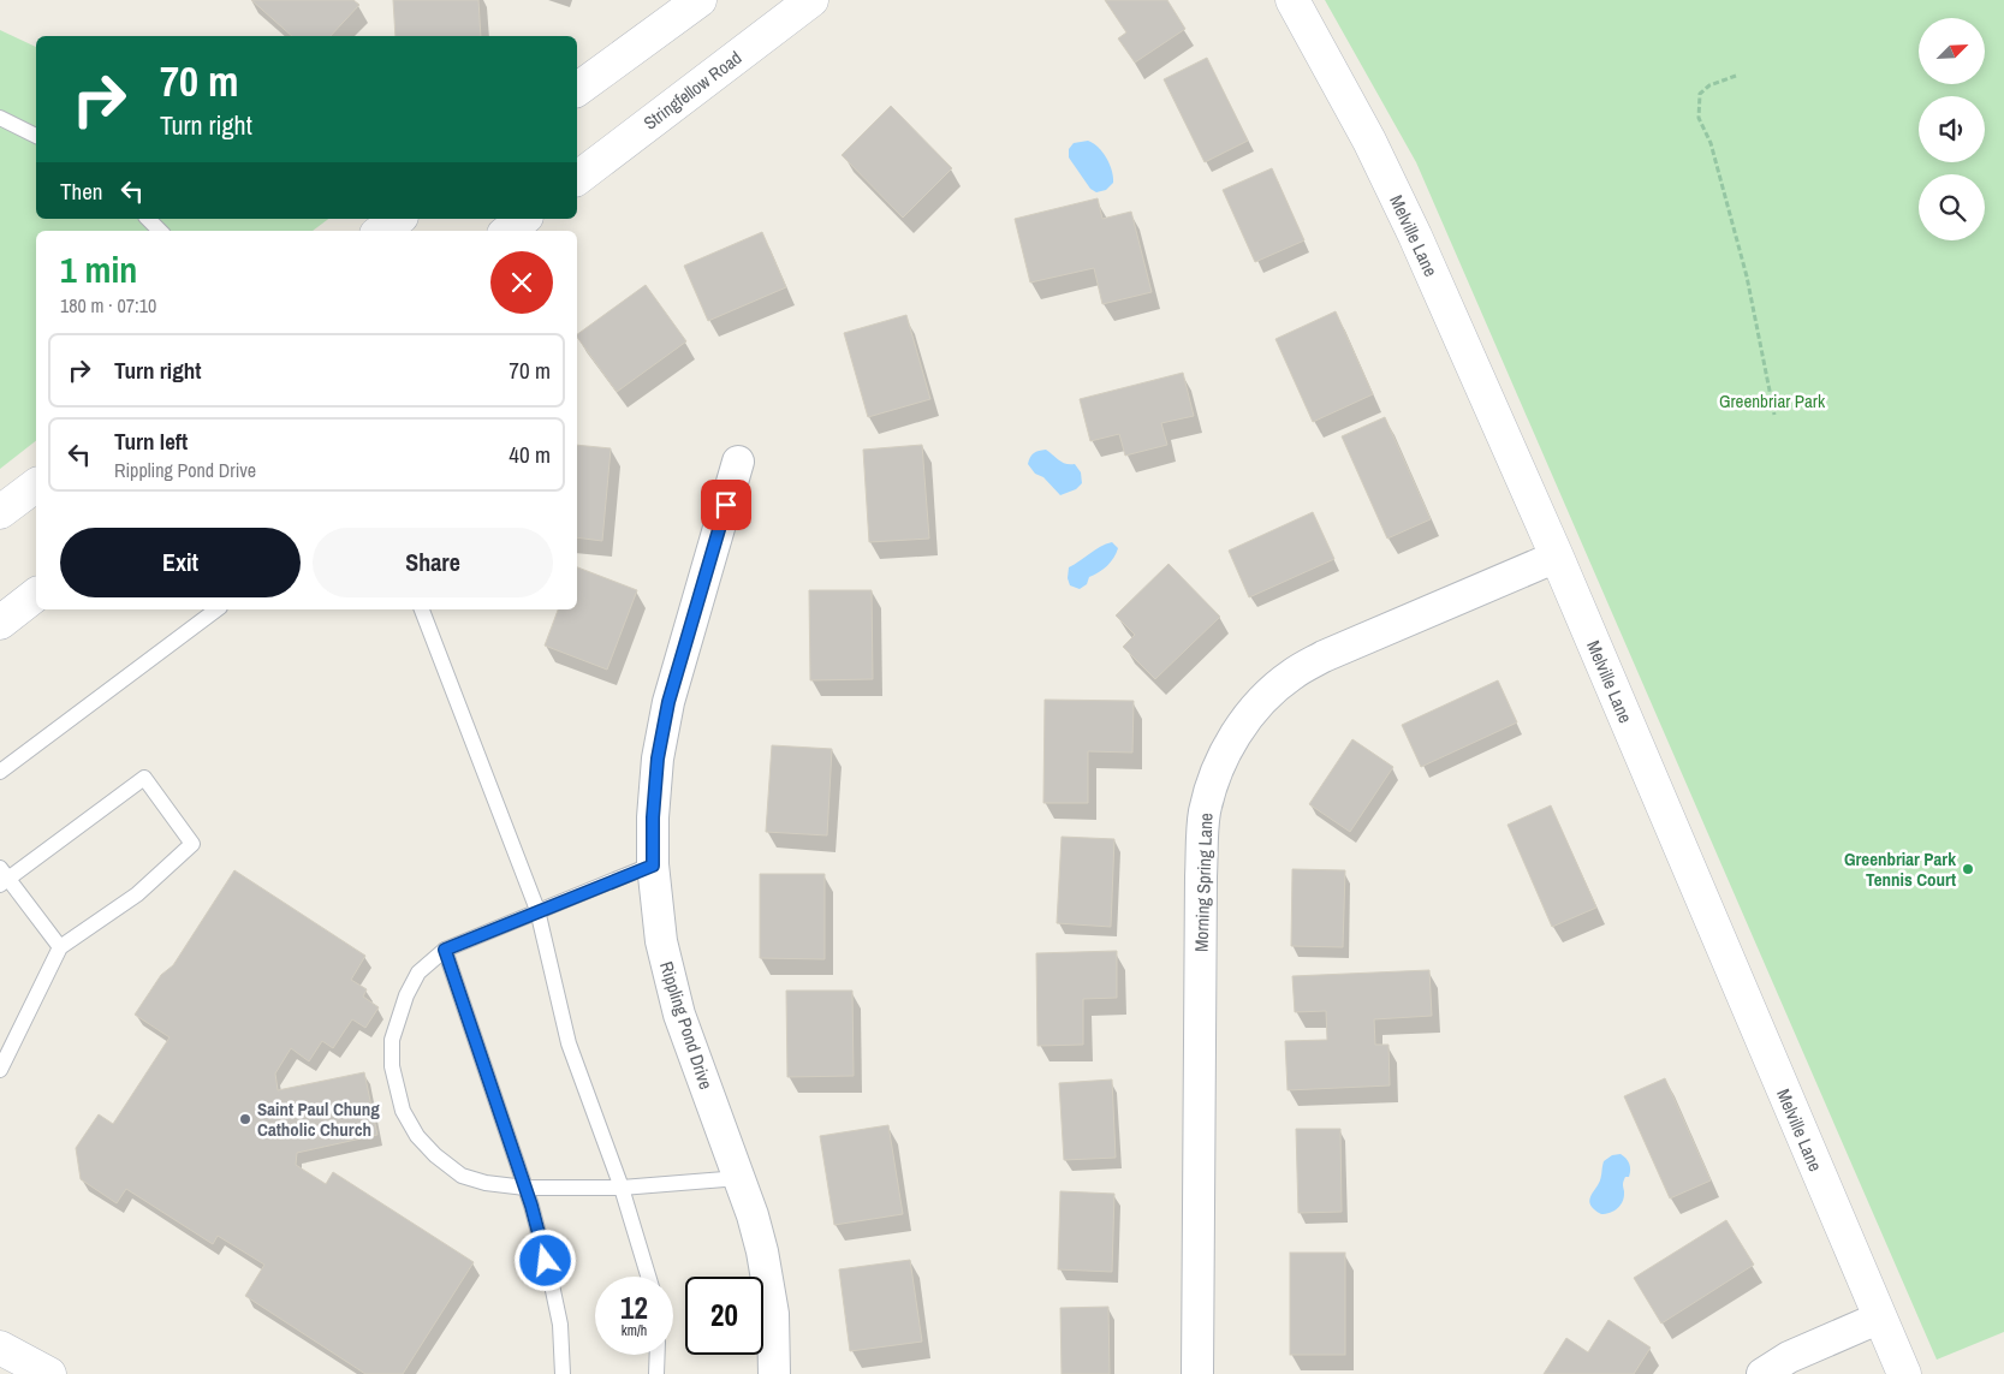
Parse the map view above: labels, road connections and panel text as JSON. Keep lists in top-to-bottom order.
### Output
{
  "streets": {
    "street": [
      "Stringfellow Road",
      "Melville Lane",
      "Morning Spring Lane",
      "Rippling Pond Drive"
    ]
  },
  "crossings": [
    ["Melville Lane", "Morning Spring Lane"]
  ],
  "parks": ["Greenbriar Park"],
  "places": ["Greenbriar Park Tennis Court", "Saint Paul Chung Catholic Church"],
  "north": "top right",
  "page": {
    "turn": ["70 m", "Turn right"],
    "then": "Then",
    "heading": ["1 min", "180 m · 07:10"],
    "list": [
      {
        "name": "Turn right",
        "value": "70 m"
      },
      {
        "name": "Turn left",
        "note": "Rippling Pond Drive",
        "value": "40 m"
      }
    ],
    "buttons": ["Exit", "Share"],
    "speed": "12 km/h",
    "limit": "20"
  }
}
